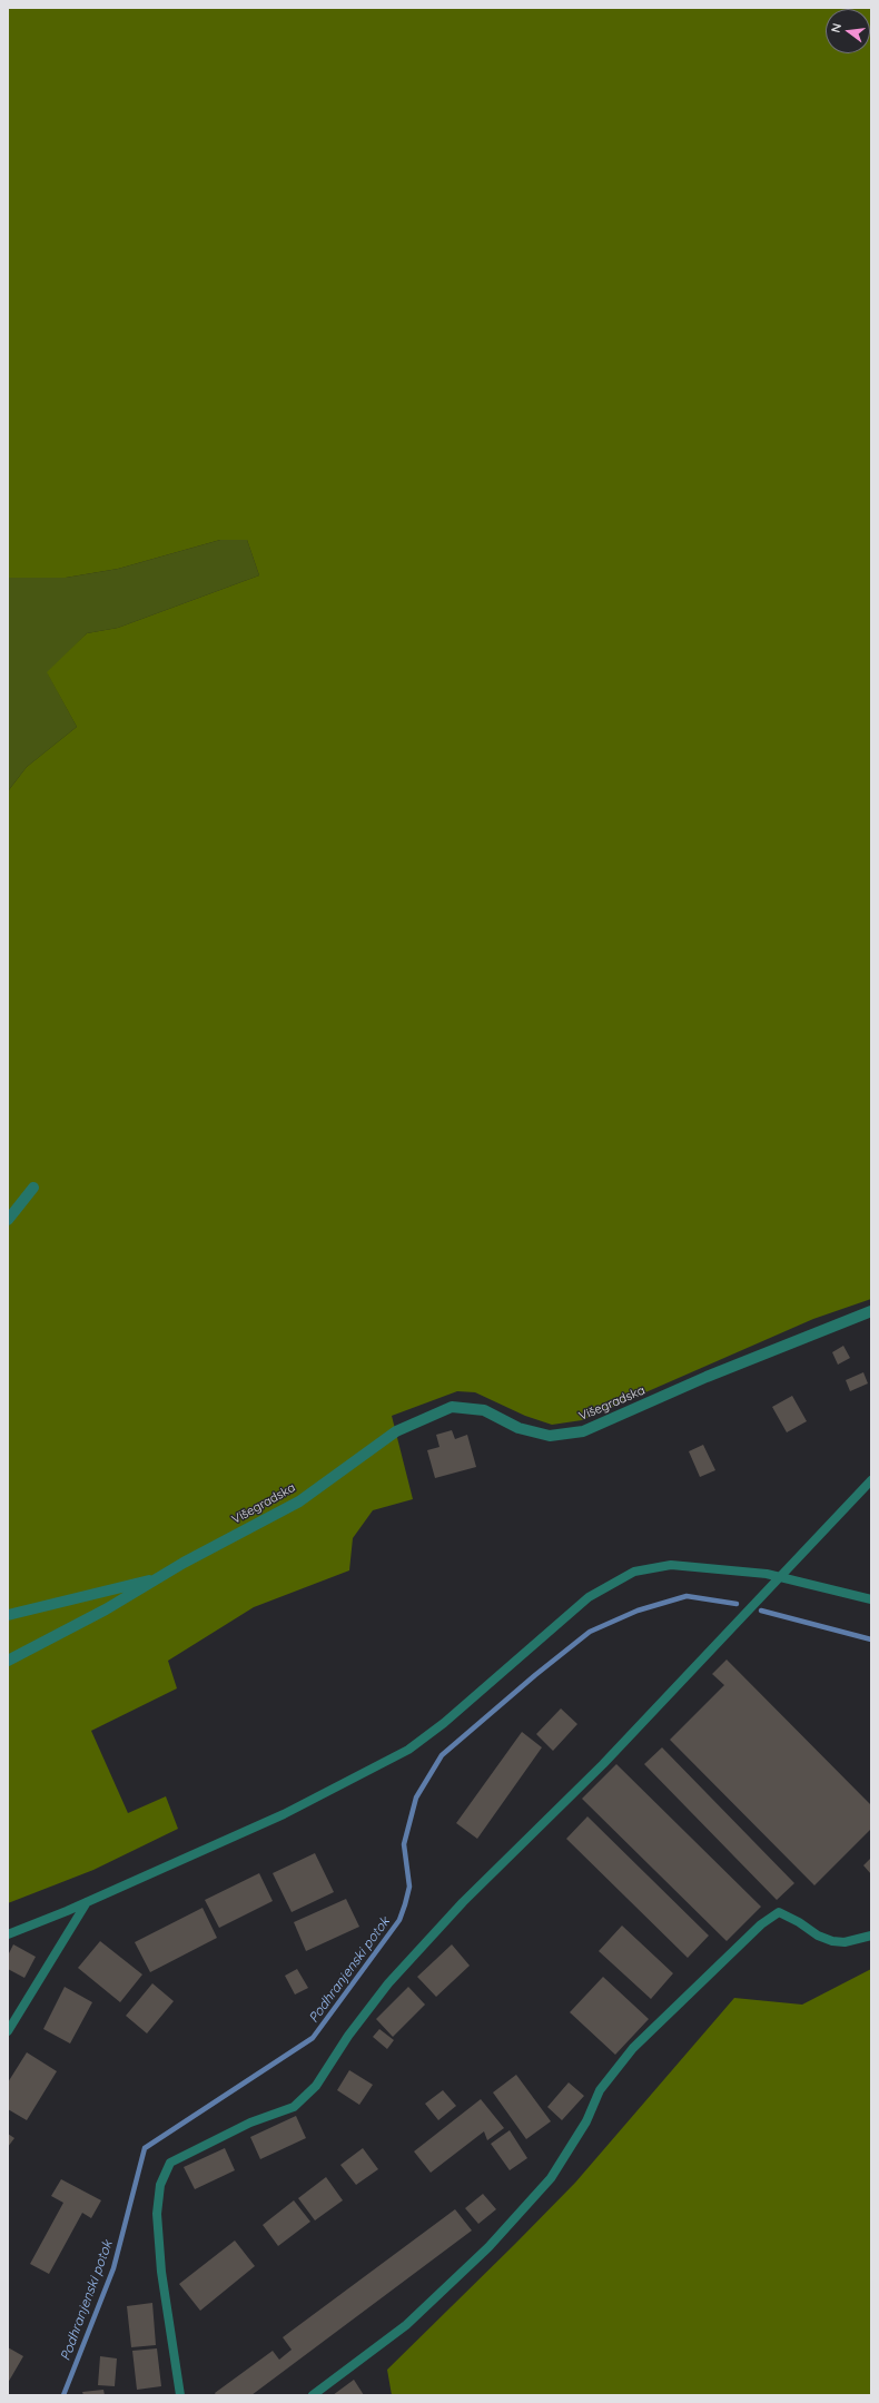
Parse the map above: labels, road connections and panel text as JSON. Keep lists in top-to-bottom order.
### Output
{
  "streets": {
    "street": ["Višegradska"]
  },
  "water": ["Podhranjenski potok"],
  "north": "left"
}
